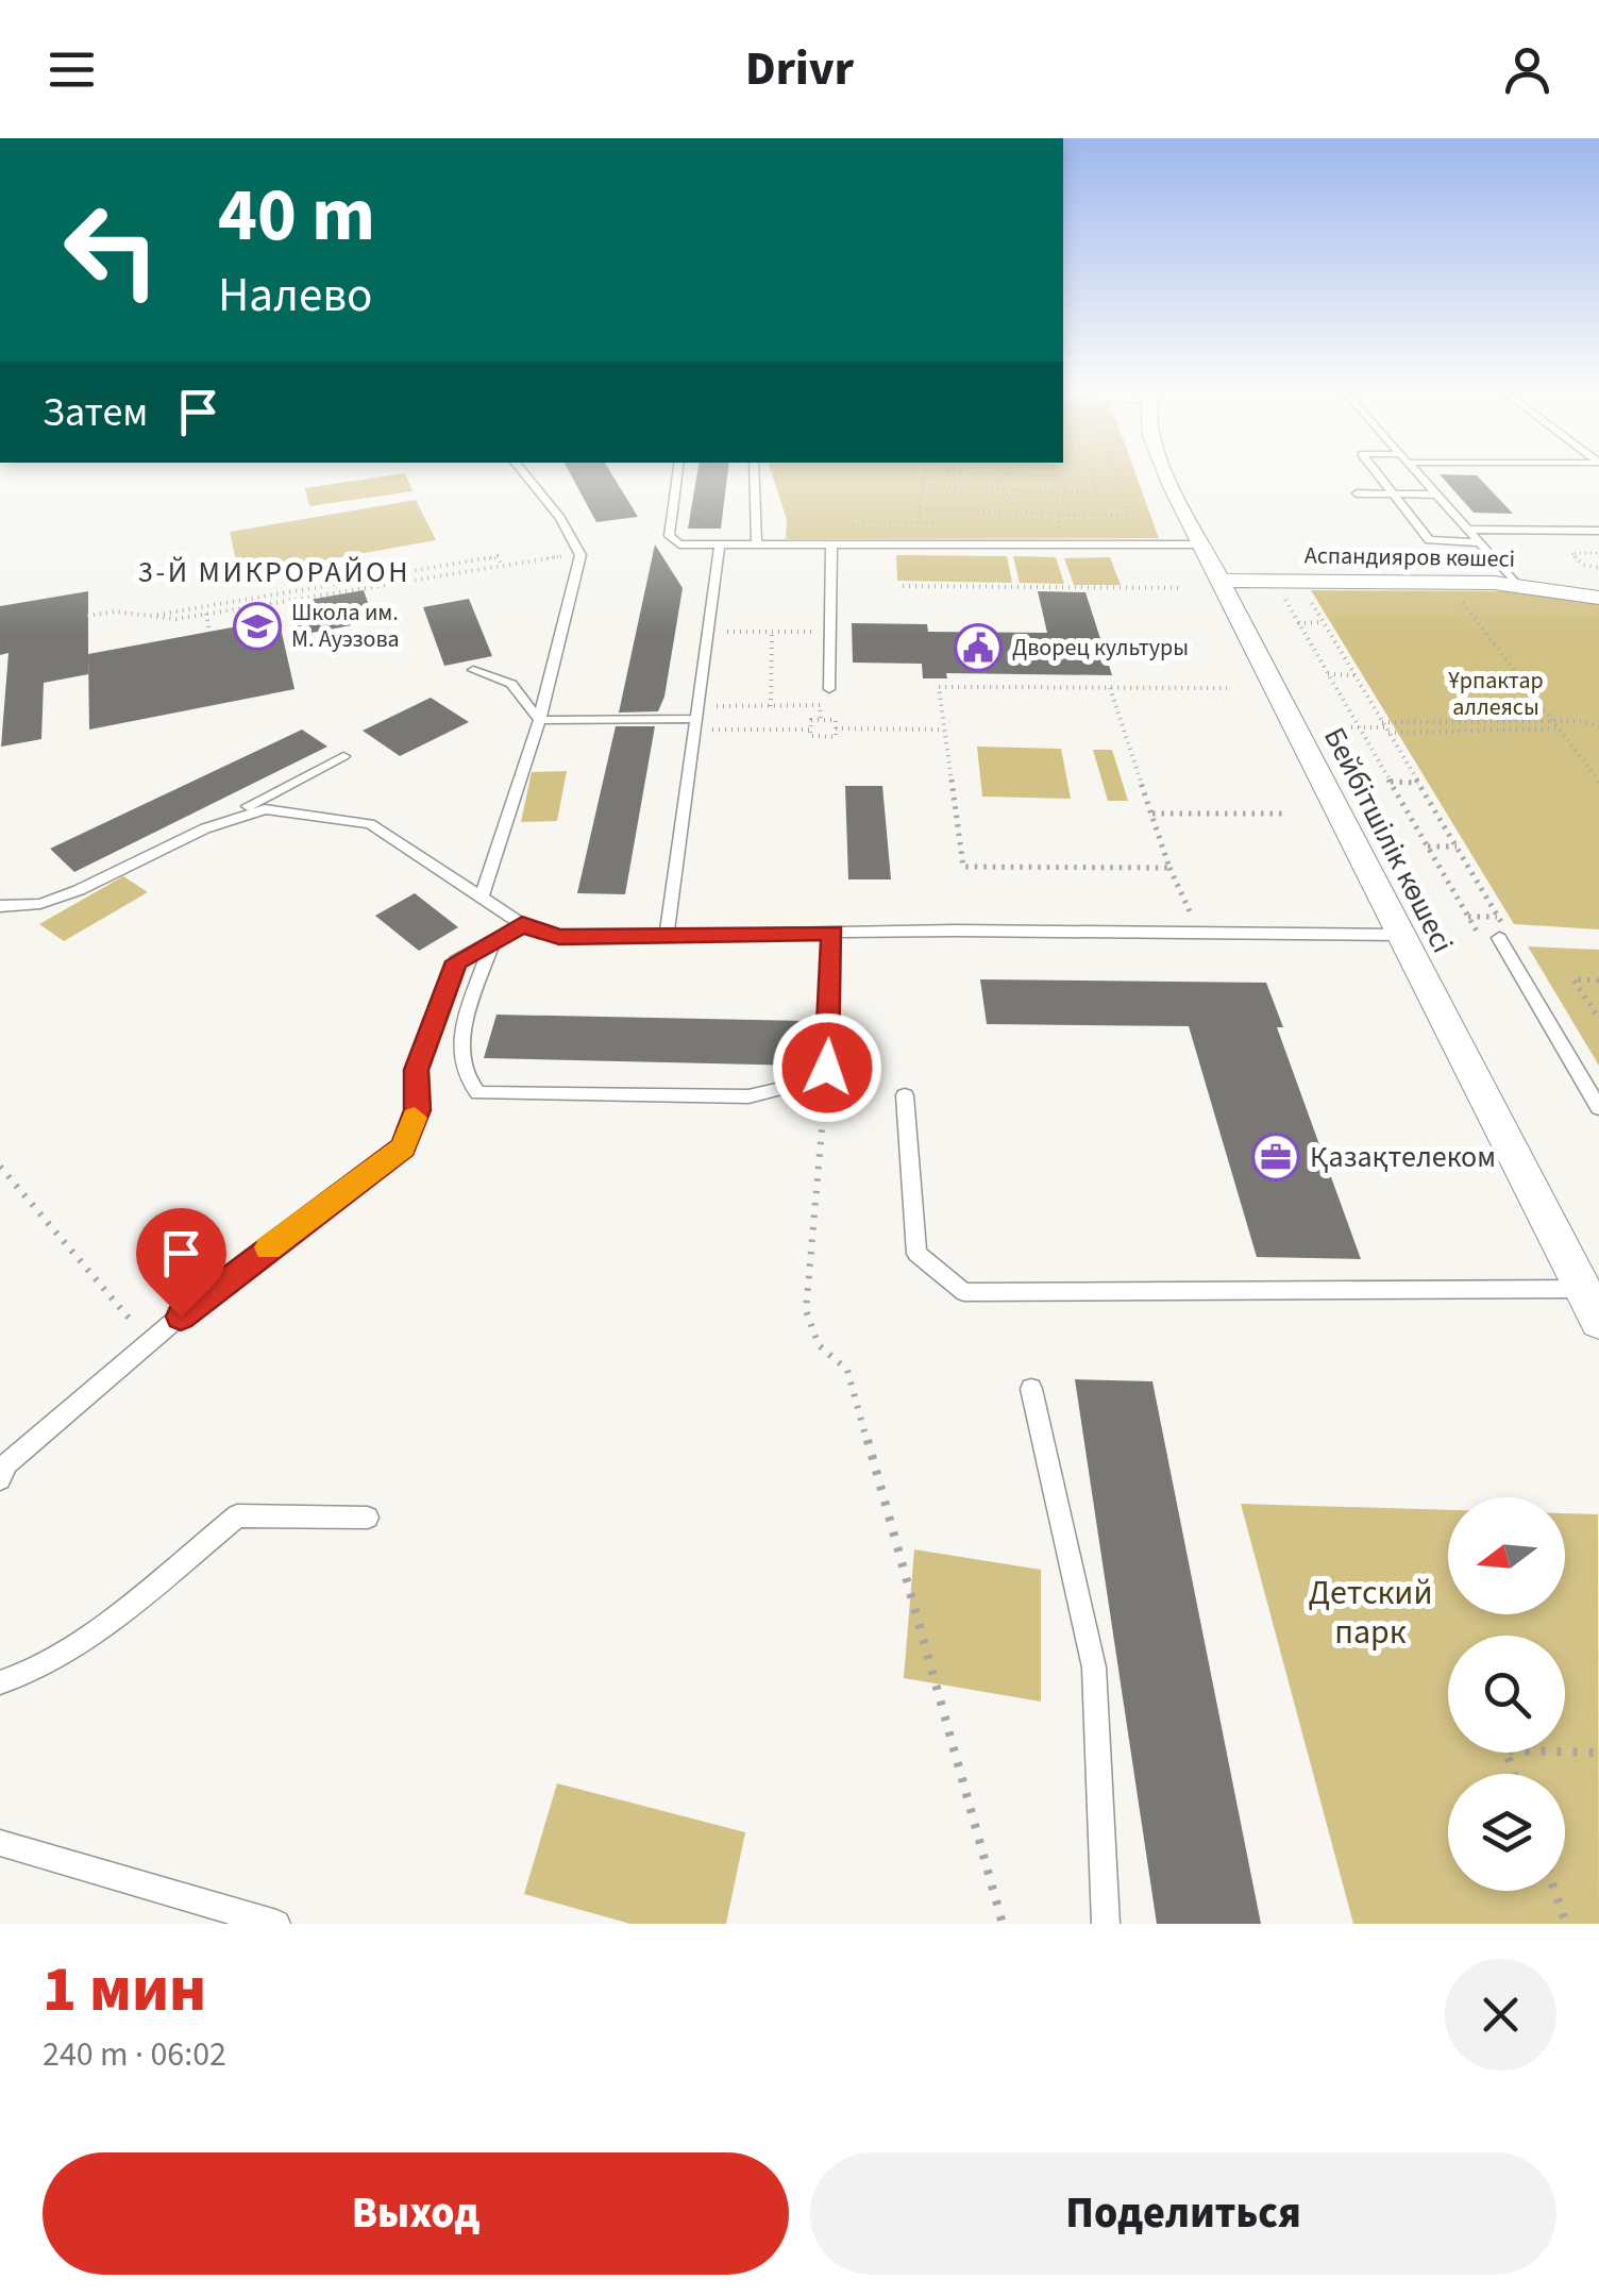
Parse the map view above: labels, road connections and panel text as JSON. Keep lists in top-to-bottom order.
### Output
{
  "streets": {
    "street": ["Аспандияров көшесі", "Бейбітшілік көшесі"]
  },
  "crossings": [
    ["Аспандияров көшесі", "Бейбітшілік көшесі"]
  ],
  "districts": ["3-Й МИКРОРАЙОН"],
  "parks": ["Ұрпактар аллеясы", "Детский парк"],
  "places": {
    "school or university": ["Школа им. М. Ауэзова"],
    "public building": ["Дворец культуры"],
    "office": ["Қазақтелеком"]
  },
  "north": "left",
  "page": {
    "header": "Drivr",
    "turn": ["40 m", "Налево"],
    "then": "Затем",
    "heading": ["1 мин", "240 m · 06:02"],
    "buttons": ["Выход", "Поделиться"]
  }
}
